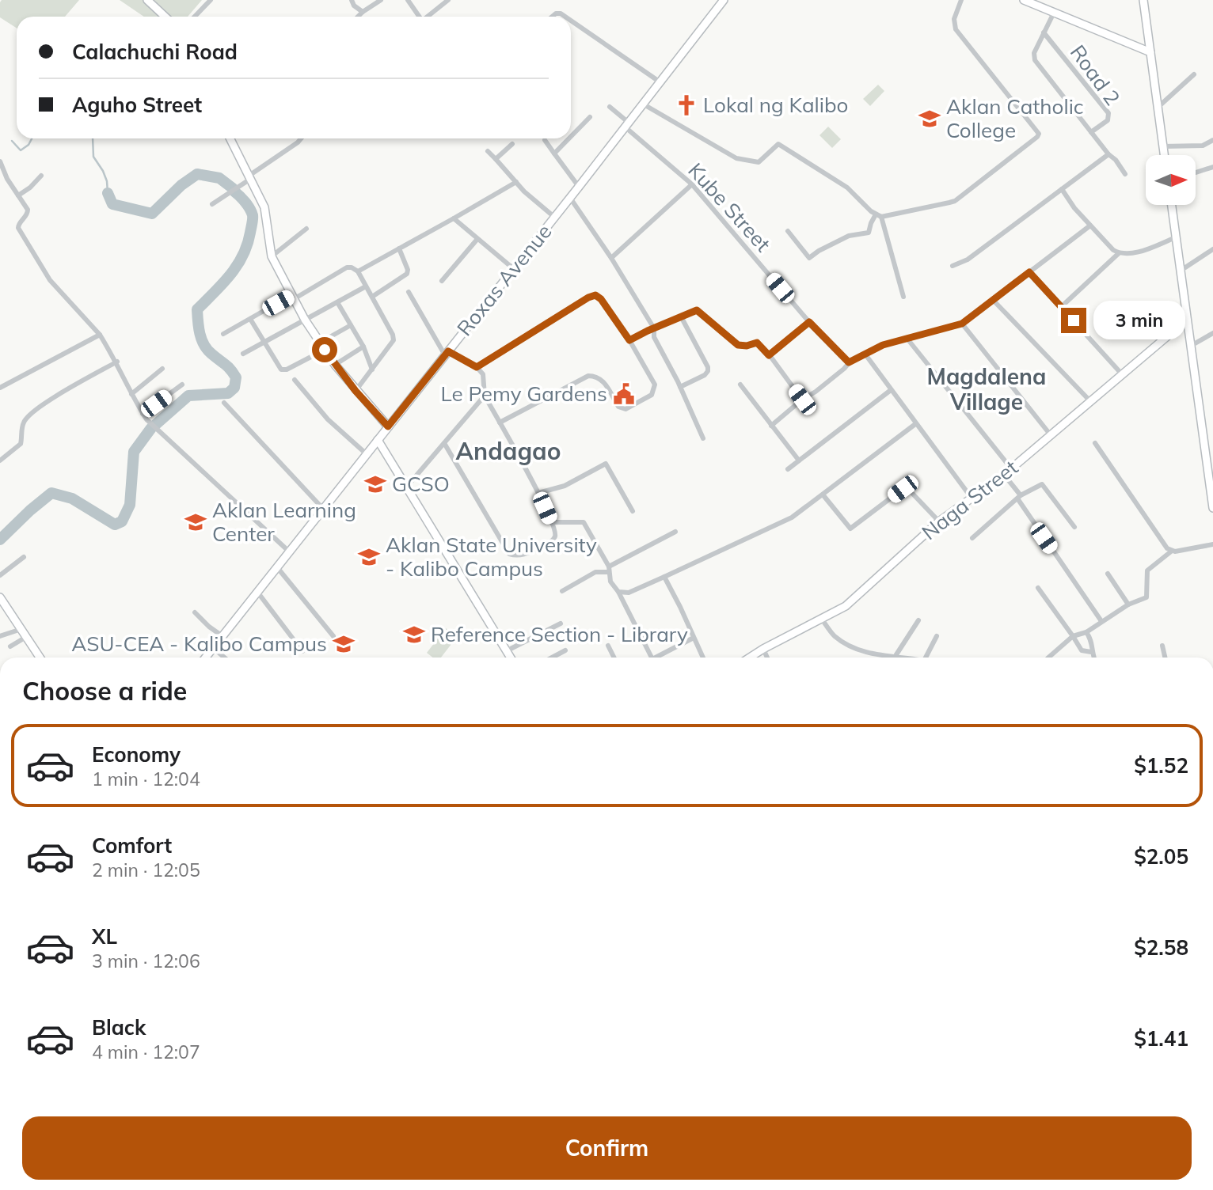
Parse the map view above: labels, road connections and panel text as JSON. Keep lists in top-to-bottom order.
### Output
{
  "streets": {
    "street": [
      "Road 2",
      "Kube Street",
      "Roxas Avenue",
      "Naga Street"
    ]
  },
  "crossings": [
    ["Kube Street", "Roxas Avenue"]
  ],
  "districts": ["Magdalena Village", "Andagao"],
  "places": {
    "church": ["Lokal ng Kalibo"],
    "school or university": [
      "Aklan Catholic College",
      "GCSO",
      "Aklan Learning Center",
      "Aklan State University - Kalibo Campus",
      "Reference Section - Library",
      "ASU-CEA - Kalibo Campus"
    ],
    "public building": ["Le Pemy Gardens"]
  },
  "north": "right",
  "page": {
    "banner": ["Calachuchi Road", "Aguho Street"],
    "bubble": "3 min",
    "heading": "Choose a ride",
    "list": [
      {
        "name": "Economy",
        "note": "1 min · 12:04",
        "value": "$1.52"
      },
      {
        "name": "Comfort",
        "note": "2 min · 12:05",
        "value": "$2.05"
      },
      {
        "name": "XL",
        "note": "3 min · 12:06",
        "value": "$2.58"
      },
      {
        "name": "Black",
        "note": "4 min · 12:07",
        "value": "$1.41"
      }
    ],
    "buttons": "Confirm"
  }
}
